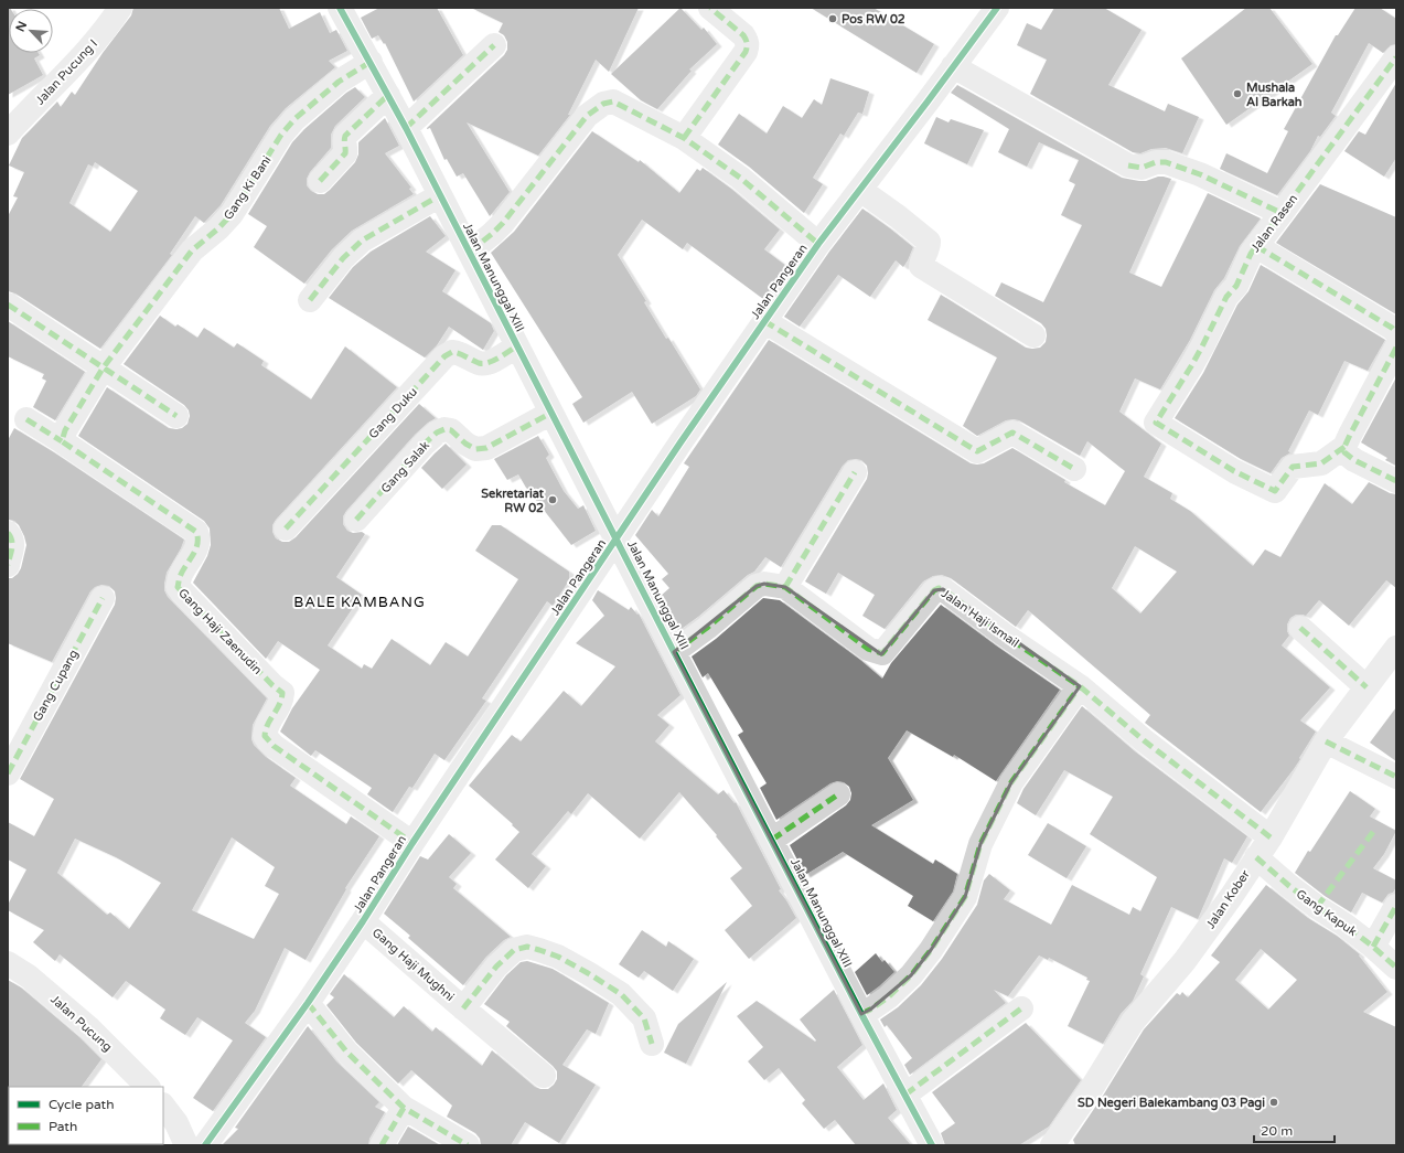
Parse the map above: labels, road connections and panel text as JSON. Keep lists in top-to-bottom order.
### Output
{
  "streets": {
    "street": [
      "Jalan Pucung I",
      "Gang Ki Bani",
      "Jalan Rasen",
      "Jalan Manunggal XIII",
      "Jalan Pangeran",
      "Gang Duku",
      "Gang Salak",
      "Jalan Haji Ismail",
      "Gang Haji Zaenudin",
      "Gang Cupang",
      "Jalan Kober",
      "Gang Kapuk",
      "Gang Haji Mughni",
      "Jalan Pucung"
    ]
  },
  "crossings": [
    ["Gang Ki Bani", "Jalan Manunggal XIII"],
    ["Jalan Manunggal XIII", "Jalan Pangeran"],
    ["Jalan Manunggal XIII", "Gang Duku"],
    ["Jalan Manunggal XIII", "Gang Salak"],
    ["Jalan Manunggal XIII", "Jalan Haji Ismail"],
    ["Jalan Pangeran", "Gang Haji Zaenudin"],
    ["Jalan Pangeran", "Gang Haji Mughni"],
    ["Jalan Haji Ismail", "Jalan Kober"],
    ["Jalan Kober", "Gang Kapuk"]
  ],
  "districts": ["BALE KAMBANG"],
  "places": [
    "Pos RW 02",
    "Mushala Al Barkah",
    "Sekretariat RW 02",
    "SD Negeri Balekambang 03 Pagi"
  ],
  "legend": ["Cycle path", "Path"],
  "scale_bar": "20 m",
  "north": "top left"
}
